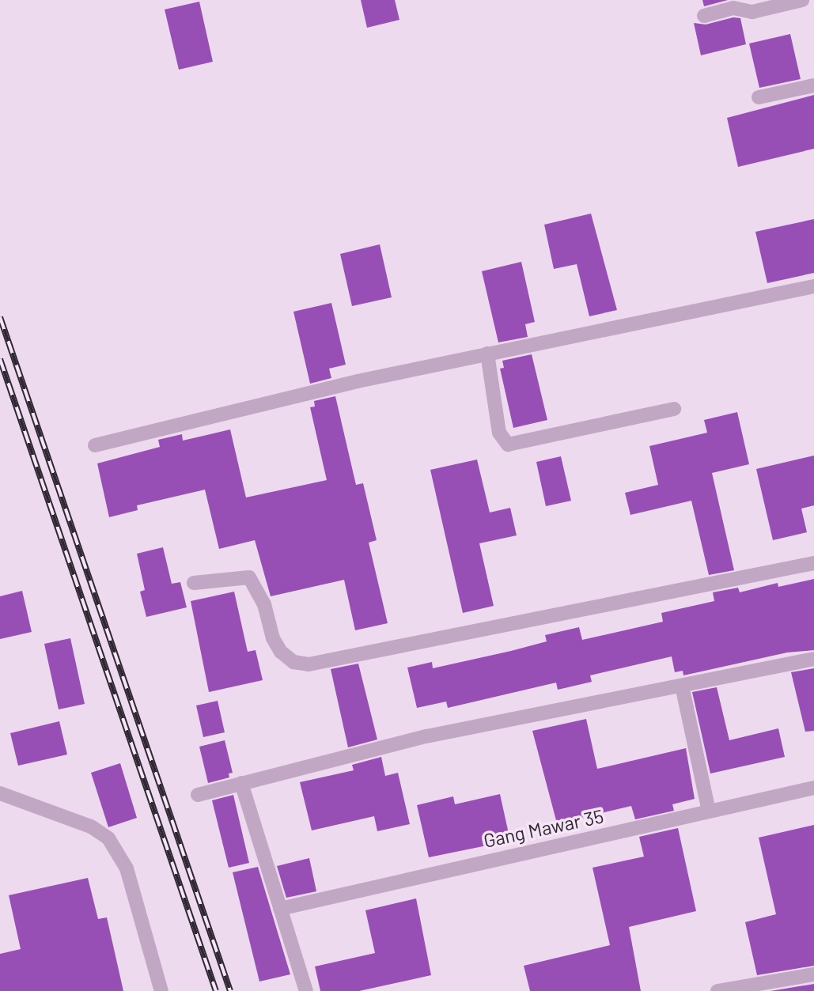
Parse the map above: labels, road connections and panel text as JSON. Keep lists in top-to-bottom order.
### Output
{
  "streets": {
    "street": ["Gang Mawar 35"]
  }
}
